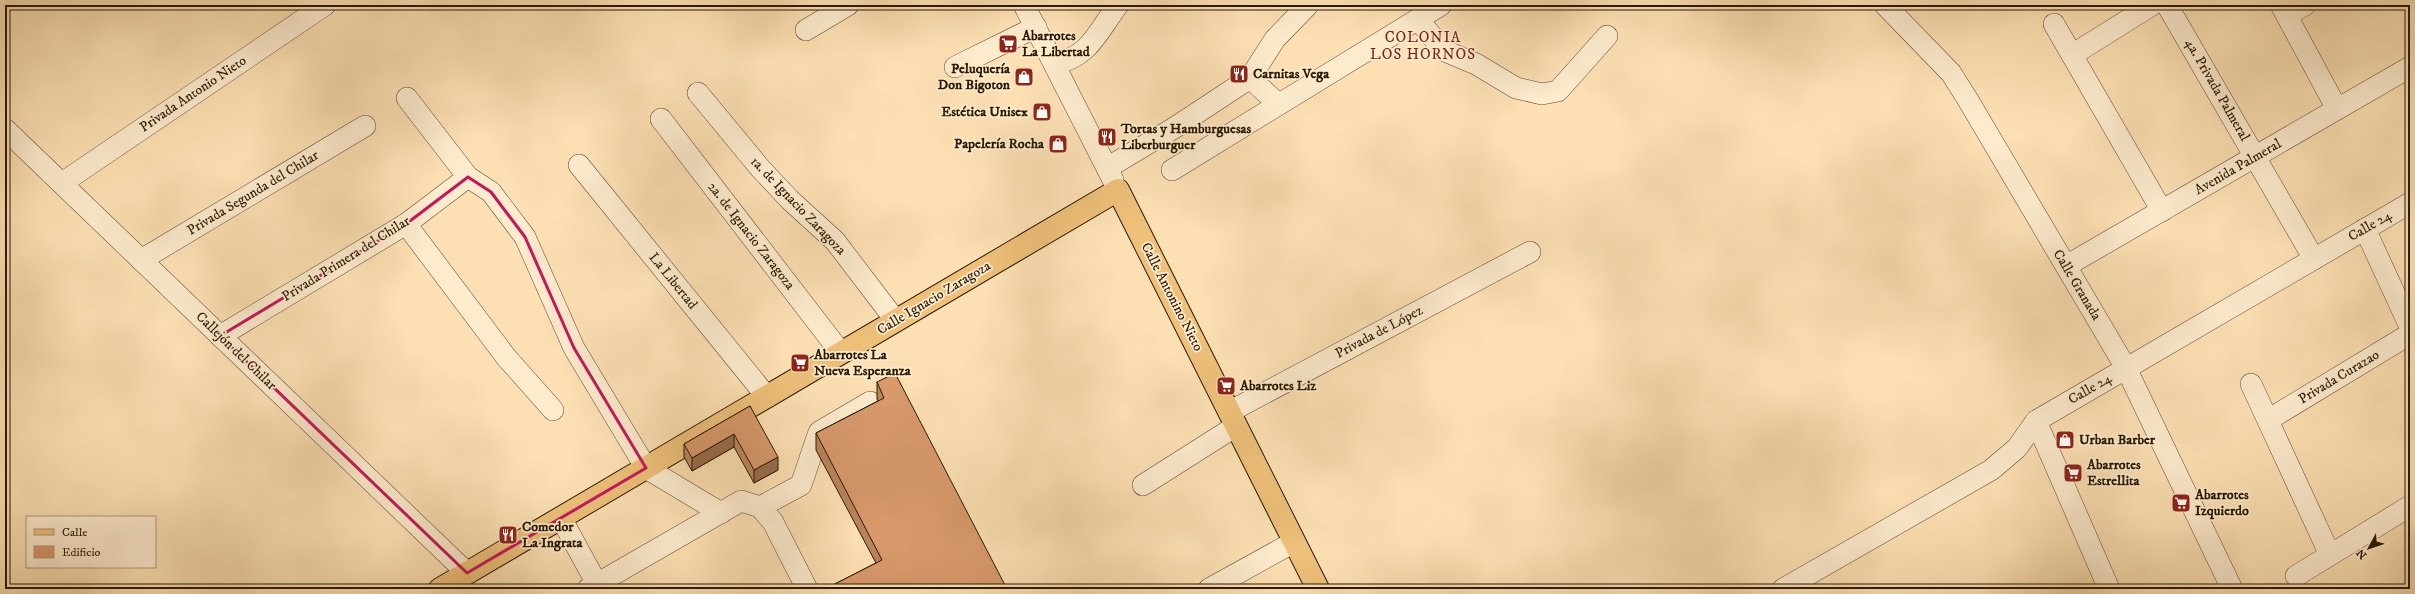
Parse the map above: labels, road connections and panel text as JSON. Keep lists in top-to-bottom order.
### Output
{
  "streets": {
    "main road": ["Calle Antonino Nieto", "Calle Ignacio Zaragoza"],
    "street": [
      "4a. Privada Palmeral",
      "Privada Antonio Nieto",
      "Avenida Palmeral",
      "Privada Segunda del Chilar",
      "1a. de Ignacio Zaragoza",
      "Calle 24",
      "2a. de Ignacio Zaragoza",
      "Privada Primera del Chilar",
      "La Libertad",
      "Calle Granada",
      "Privada de López",
      "Callejón del Chilar",
      "Privada Curazao"
    ]
  },
  "crossings": [
    ["4a. Privada Palmeral", "Avenida Palmeral"],
    ["4a. Privada Palmeral", "Calle 24"],
    ["Privada Antonio Nieto", "Callejón del Chilar"],
    ["Avenida Palmeral", "Calle Granada"],
    ["Privada Segunda del Chilar", "Callejón del Chilar"],
    ["1a. de Ignacio Zaragoza", "Calle Ignacio Zaragoza"],
    ["Calle 24", "Calle Granada"],
    ["2a. de Ignacio Zaragoza", "Calle Ignacio Zaragoza"],
    ["Privada Primera del Chilar", "Callejón del Chilar"],
    ["La Libertad", "Calle Ignacio Zaragoza"],
    ["Calle Antonino Nieto", "Calle Ignacio Zaragoza"],
    ["Calle Antonino Nieto", "Privada de López"],
    ["Calle Ignacio Zaragoza", "Callejón del Chilar"]
  ],
  "districts": ["COLONIA LOS HORNOS"],
  "places": {
    "supermarket": [
      "Abarrotes La Libertad",
      "Abarrotes La Nueva Esperanza",
      "Abarrotes Liz",
      "Abarrotes Estrellita",
      "Abarrotes Izquierdo"
    ],
    "restaurant": ["Carnitas Vega", "Tortas y Hamburguesas Liberburguer", "Comedor La Ingrata"],
    "shop": [
      "Peluquería Don Bigoton",
      "Estética Unisex",
      "Papelería Rocha",
      "Urban Barber"
    ]
  },
  "legend": ["Calle", "Edificio"],
  "north": "bottom left"
}
